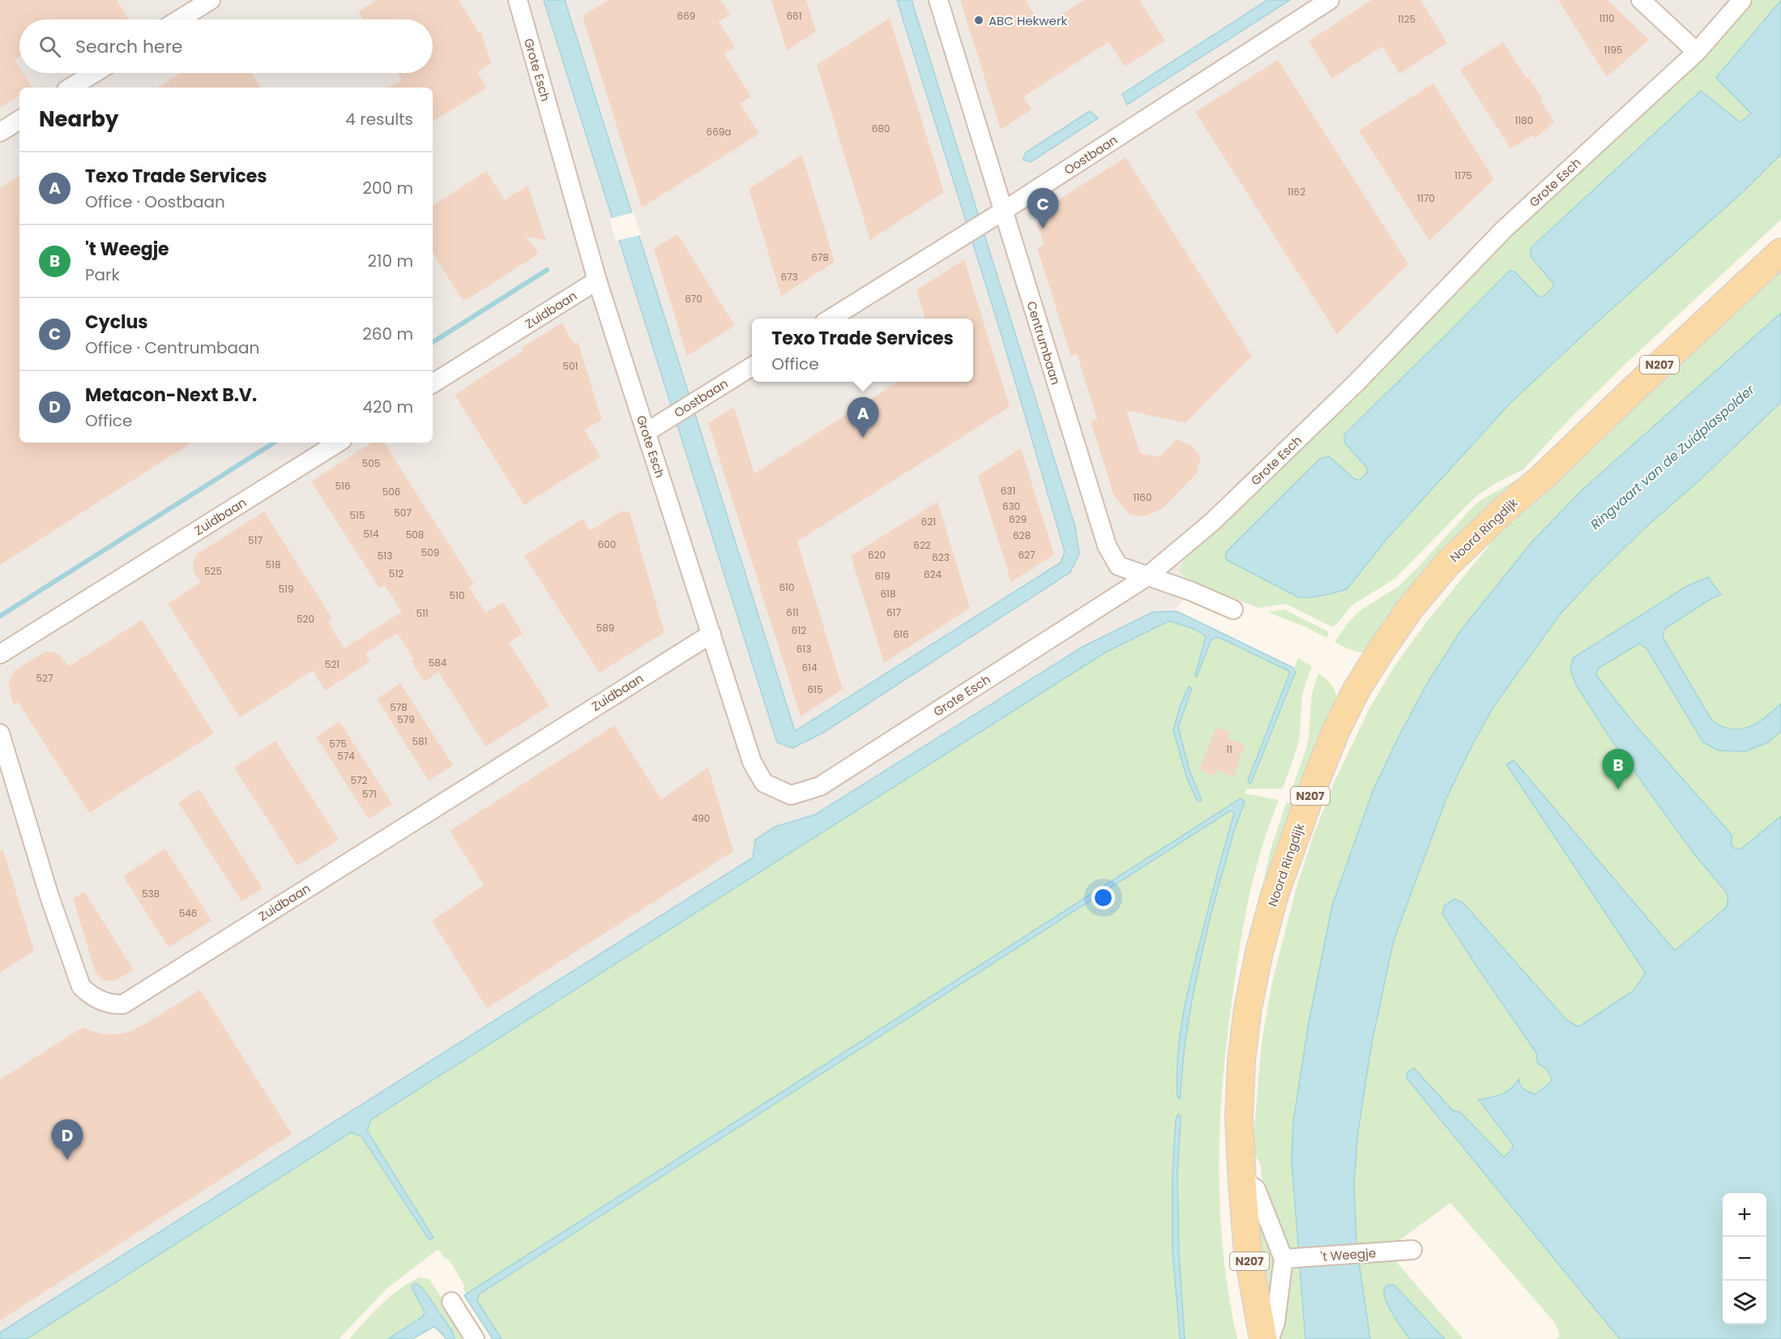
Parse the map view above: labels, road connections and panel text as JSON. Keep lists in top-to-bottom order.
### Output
{
  "streets": {
    "main road": ["N207", "Noord Ringdijk"],
    "street": [
      "Grote Esch",
      "Oostbaan",
      "Zuidbaan",
      "Centrumbaan",
      "'t Weegje"
    ]
  },
  "crossings": [
    ["Grote Esch", "Oostbaan"],
    ["Grote Esch", "Zuidbaan"],
    ["Grote Esch", "Centrumbaan"],
    ["Oostbaan", "Centrumbaan"]
  ],
  "water": ["Ringvaart van de Zuidplaspolder"],
  "places": ["ABC Hekwerk"],
  "house_numbers": [
    "669",
    "661",
    "1110",
    "1125",
    "1195",
    "1180",
    "680",
    "669a",
    "1175",
    "1162",
    "1170",
    "678",
    "673",
    "670",
    "501",
    "505",
    "516",
    "631",
    "506",
    "1160",
    "630",
    "507",
    "515",
    "629",
    "621",
    "514",
    "508",
    "628",
    "517",
    "600",
    "622",
    "509",
    "620",
    "627",
    "513",
    "623",
    "518",
    "525",
    "512",
    "624",
    "619",
    "610",
    "519",
    "618",
    "510",
    "611",
    "617",
    "511",
    "520",
    "589",
    "612",
    "616",
    "613",
    "584",
    "521",
    "614",
    "527",
    "615",
    "578",
    "579",
    "581",
    "575",
    "11",
    "574",
    "572",
    "571",
    "490",
    "538",
    "546"
  ],
  "page": {
    "search": "Search here",
    "heading": ["Nearby", "4 results"],
    "list": [
      {
        "mark": "A",
        "name": "Texo Trade Services",
        "note": "Office · Oostbaan",
        "value": "200 m"
      },
      {
        "mark": "B",
        "name": "'t Weegje",
        "note": "Park",
        "value": "210 m"
      },
      {
        "mark": "C",
        "name": "Cyclus",
        "note": "Office · Centrumbaan",
        "value": "260 m"
      },
      {
        "mark": "D",
        "name": "Metacon-Next B.V.",
        "note": "Office",
        "value": "420 m"
      }
    ],
    "pins": [
      "C",
      "A",
      "B",
      "D"
    ],
    "popup": ["Texo Trade Services", "Office"],
    "map_buttons": ["+", "−"]
  }
}
